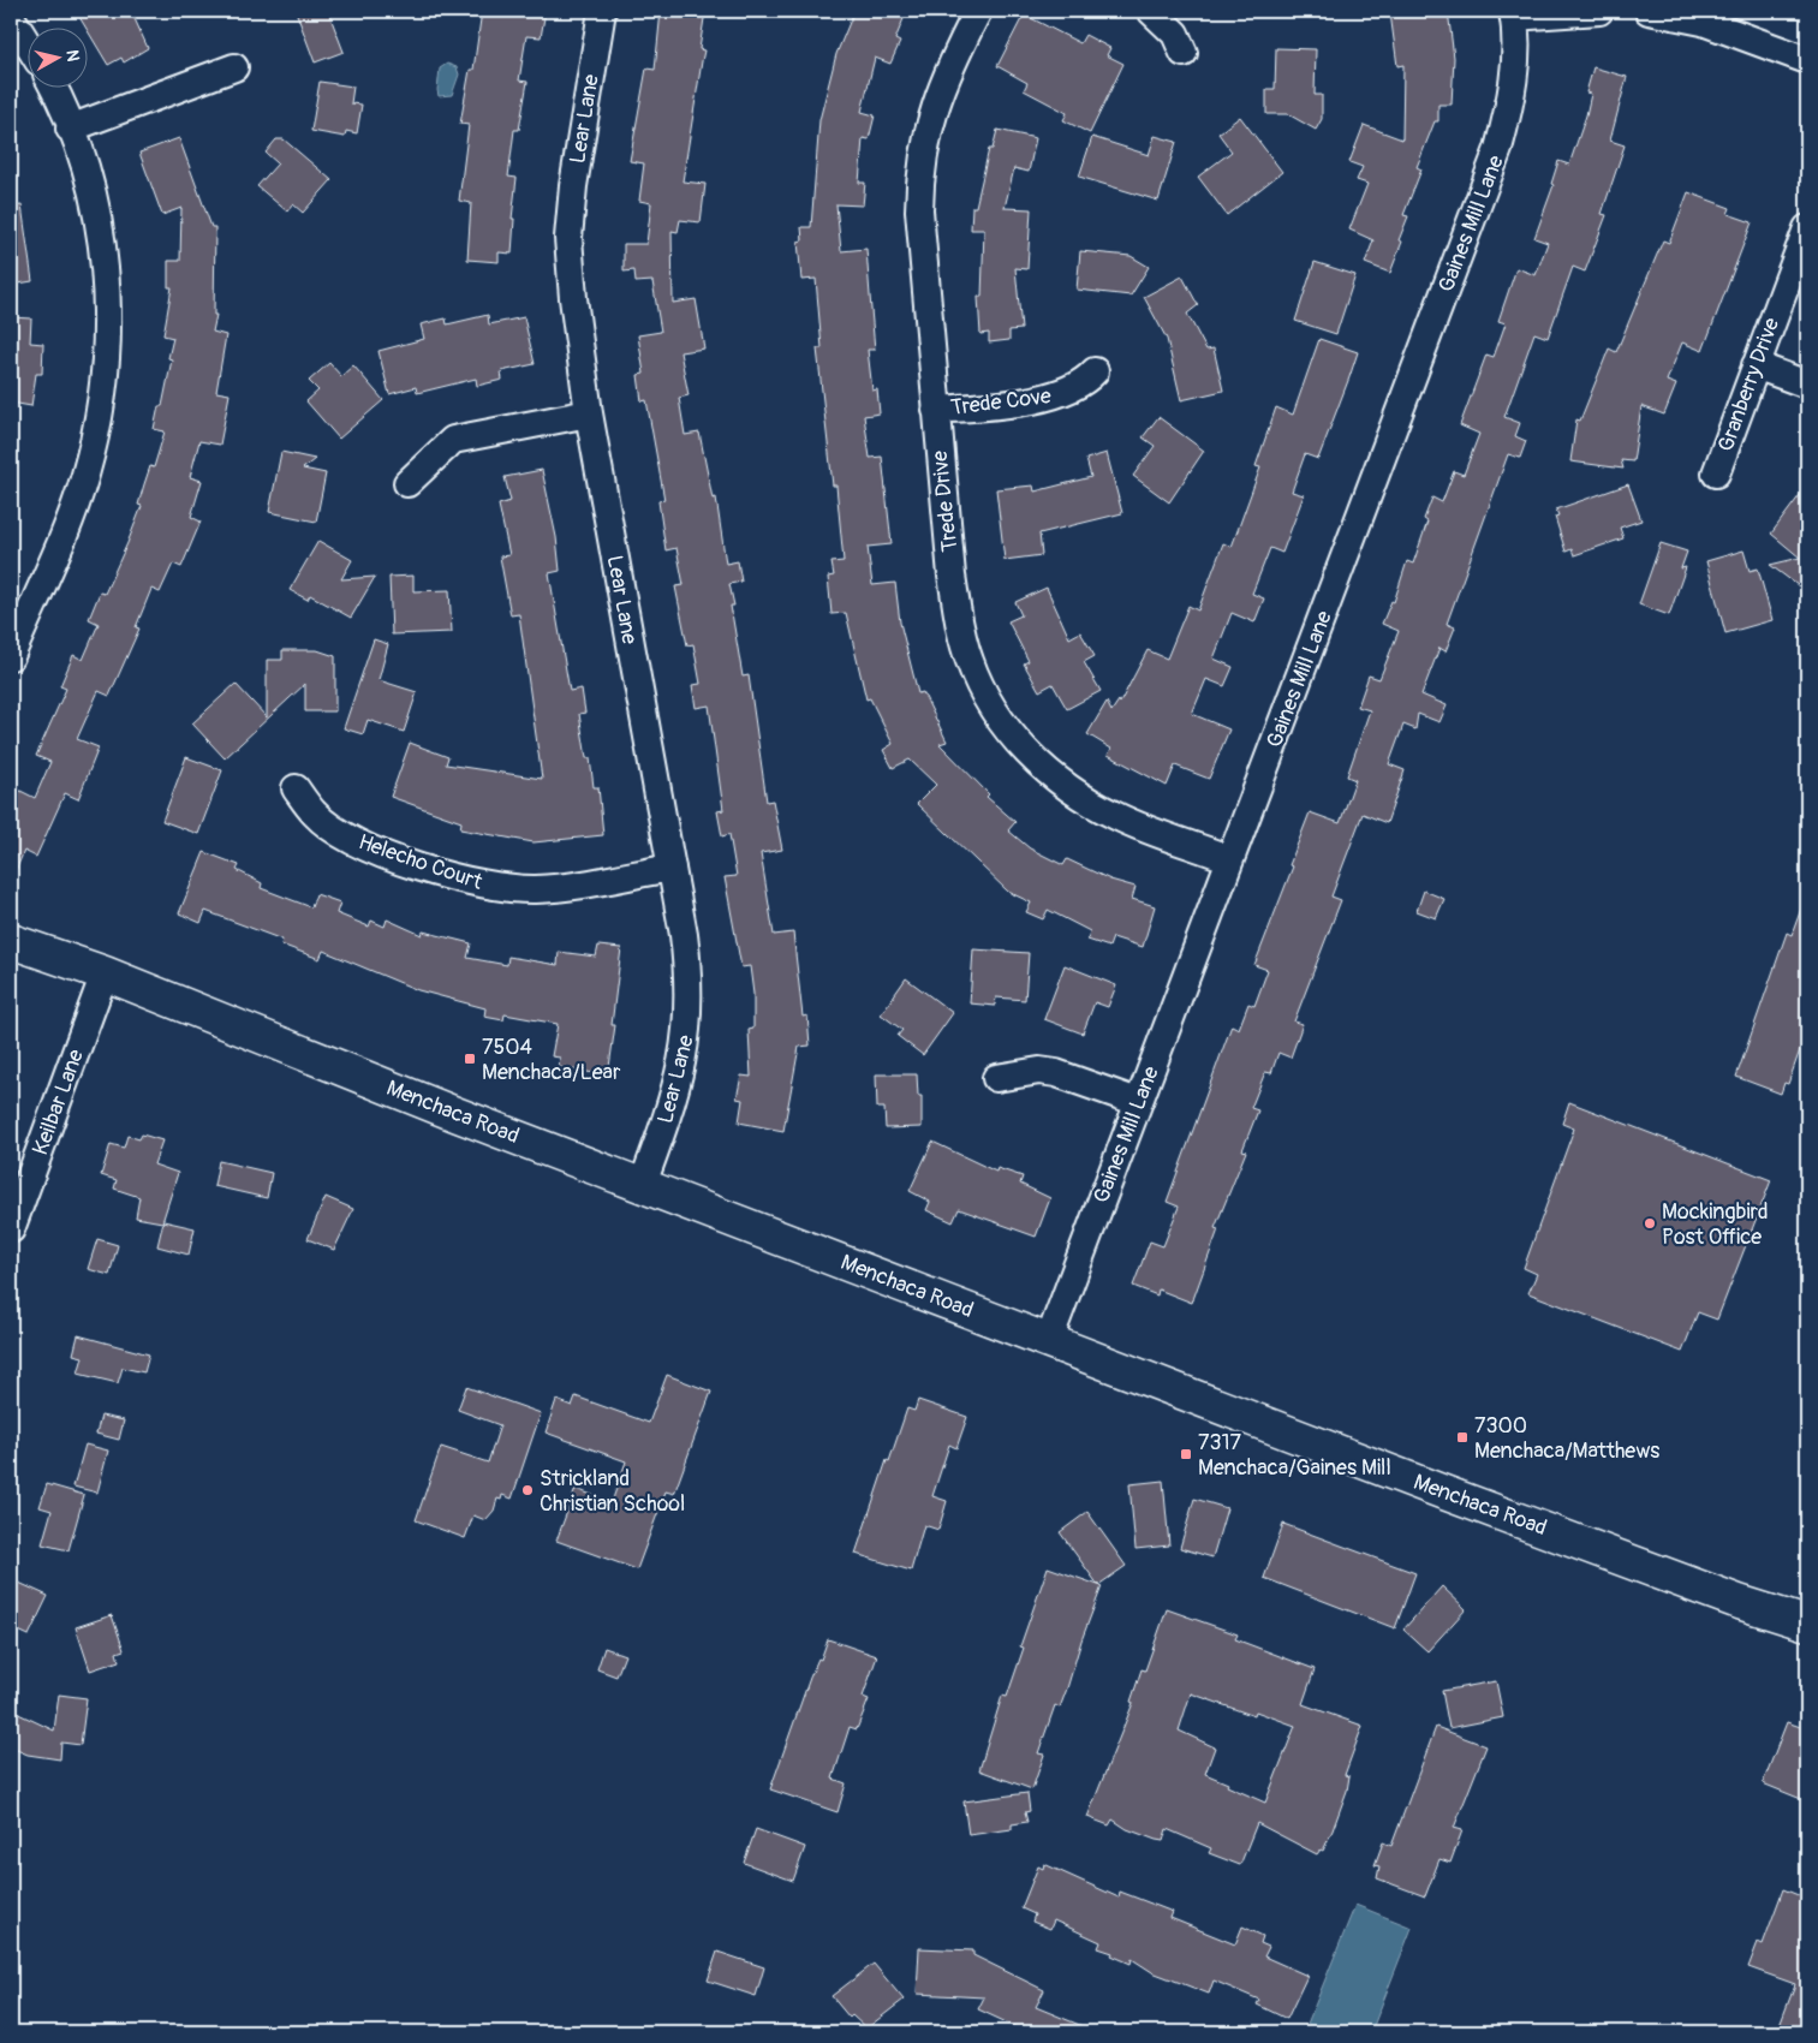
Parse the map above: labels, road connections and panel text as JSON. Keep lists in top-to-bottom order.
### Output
{
  "streets": {
    "main road": ["Menchaca Road"],
    "street": [
      "Lear Lane",
      "Gaines Mill Lane",
      "Granberry Drive",
      "Trede Cove",
      "Trede Drive",
      "Helecho Court",
      "Keilbar Lane"
    ]
  },
  "crossings": [
    ["Lear Lane", "Helecho Court"],
    ["Lear Lane", "Menchaca Road"],
    ["Gaines Mill Lane", "Trede Drive"],
    ["Gaines Mill Lane", "Menchaca Road"],
    ["Trede Cove", "Trede Drive"],
    ["Keilbar Lane", "Menchaca Road"]
  ],
  "places": {
    "transit": ["7504 Menchaca/Lear", "7300 Menchaca/Matthews", "7317 Menchaca/Gaines Mill"],
    "other": ["Mockingbird Post Office", "Strickland Christian School"]
  },
  "north": "right"
}
